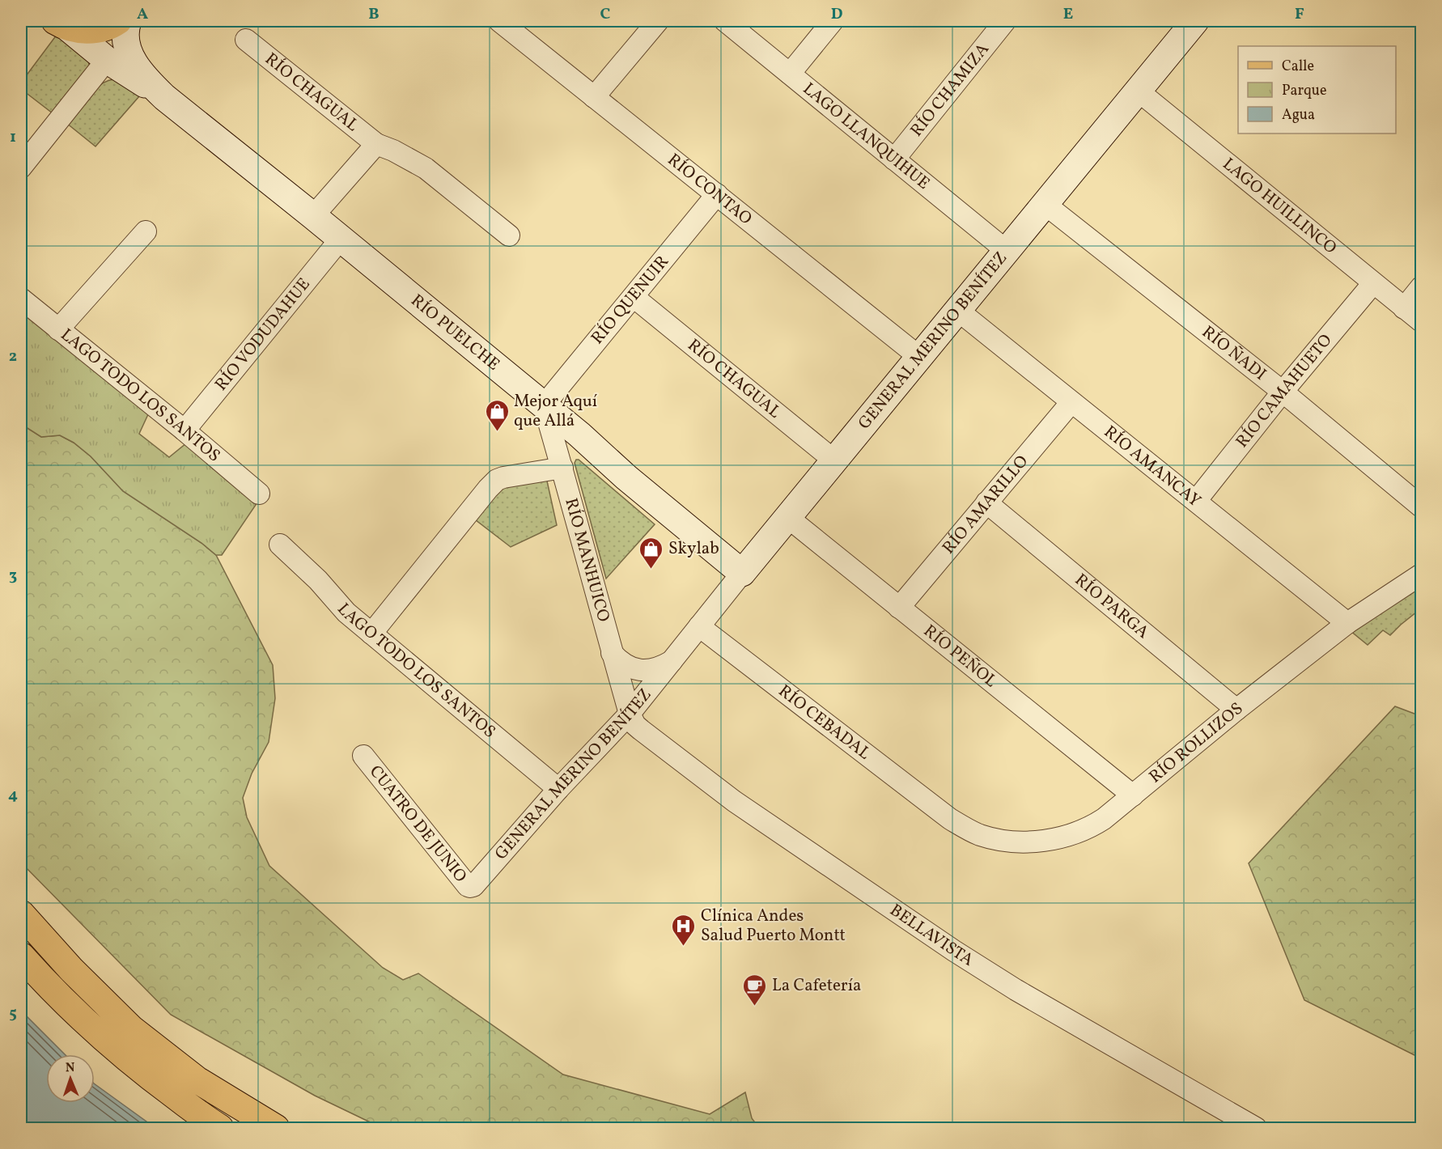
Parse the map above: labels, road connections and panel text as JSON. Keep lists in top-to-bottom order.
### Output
{
  "streets": {
    "street": [
      "RÍO CHAMIZA",
      "RÍO CHAGUAL",
      "LAGO LLANQUIHUE",
      "RÍO CONTAO",
      "LAGO HUILLINCO",
      "RÍO QUENUIR",
      "RÍO PUELCHE",
      "RÍO VODUDAHUE",
      "GENERAL MERINO BENÍTEZ",
      "RÍO ÑADI",
      "RÍO CAMAHUETO",
      "LAGO TODO LOS SANTOS",
      "RÍO AMANCAY",
      "RÍO AMARILLO",
      "RÍO MANHUICO",
      "RÍO PARGA",
      "RÍO PEÑOL",
      "RÍO CEBADAL",
      "RÍO ROLLIZOS",
      "CUATRO DE JUNIO",
      "BELLAVISTA"
    ]
  },
  "crossings": [
    ["RÍO CHAMIZA", "LAGO LLANQUIHUE"],
    ["RÍO CHAGUAL", "RÍO QUENUIR"],
    ["RÍO CHAGUAL", "GENERAL MERINO BENÍTEZ"],
    ["LAGO LLANQUIHUE", "GENERAL MERINO BENÍTEZ"],
    ["RÍO CONTAO", "RÍO QUENUIR"],
    ["RÍO CONTAO", "GENERAL MERINO BENÍTEZ"],
    ["LAGO HUILLINCO", "GENERAL MERINO BENÍTEZ"],
    ["LAGO HUILLINCO", "RÍO CAMAHUETO"],
    ["RÍO QUENUIR", "RÍO PUELCHE"],
    ["RÍO QUENUIR", "RÍO MANHUICO"],
    ["RÍO PUELCHE", "RÍO VODUDAHUE"],
    ["RÍO PUELCHE", "GENERAL MERINO BENÍTEZ"],
    ["RÍO PUELCHE", "RÍO MANHUICO"],
    ["RÍO VODUDAHUE", "LAGO TODO LOS SANTOS"],
    ["GENERAL MERINO BENÍTEZ", "RÍO ÑADI"],
    ["GENERAL MERINO BENÍTEZ", "LAGO TODO LOS SANTOS"],
    ["GENERAL MERINO BENÍTEZ", "RÍO AMANCAY"],
    ["GENERAL MERINO BENÍTEZ", "RÍO MANHUICO"],
    ["GENERAL MERINO BENÍTEZ", "RÍO PEÑOL"],
    ["GENERAL MERINO BENÍTEZ", "RÍO CEBADAL"],
    ["GENERAL MERINO BENÍTEZ", "CUATRO DE JUNIO"],
    ["GENERAL MERINO BENÍTEZ", "BELLAVISTA"],
    ["RÍO ÑADI", "RÍO CAMAHUETO"],
    ["RÍO CAMAHUETO", "RÍO AMANCAY"],
    ["RÍO AMANCAY", "RÍO AMARILLO"],
    ["RÍO AMANCAY", "RÍO ROLLIZOS"],
    ["RÍO AMARILLO", "RÍO PARGA"],
    ["RÍO AMARILLO", "RÍO PEÑOL"],
    ["RÍO MANHUICO", "BELLAVISTA"],
    ["RÍO PARGA", "RÍO ROLLIZOS"],
    ["RÍO PEÑOL", "RÍO ROLLIZOS"],
    ["RÍO CEBADAL", "RÍO ROLLIZOS"]
  ],
  "places": {
    "shop": ["Mejor Aquí que Allá", "Skylab"],
    "hospital": ["Clínica Andes Salud Puerto Montt"],
    "cafe": ["La Cafetería"]
  },
  "legend": ["Calle", "Parque", "Agua"],
  "north": "top",
  "grid": {
    "columns": [
      "A",
      "B",
      "C",
      "D",
      "E",
      "F"
    ],
    "rows": [
      "1",
      "2",
      "3",
      "4",
      "5"
    ]
  }
}
